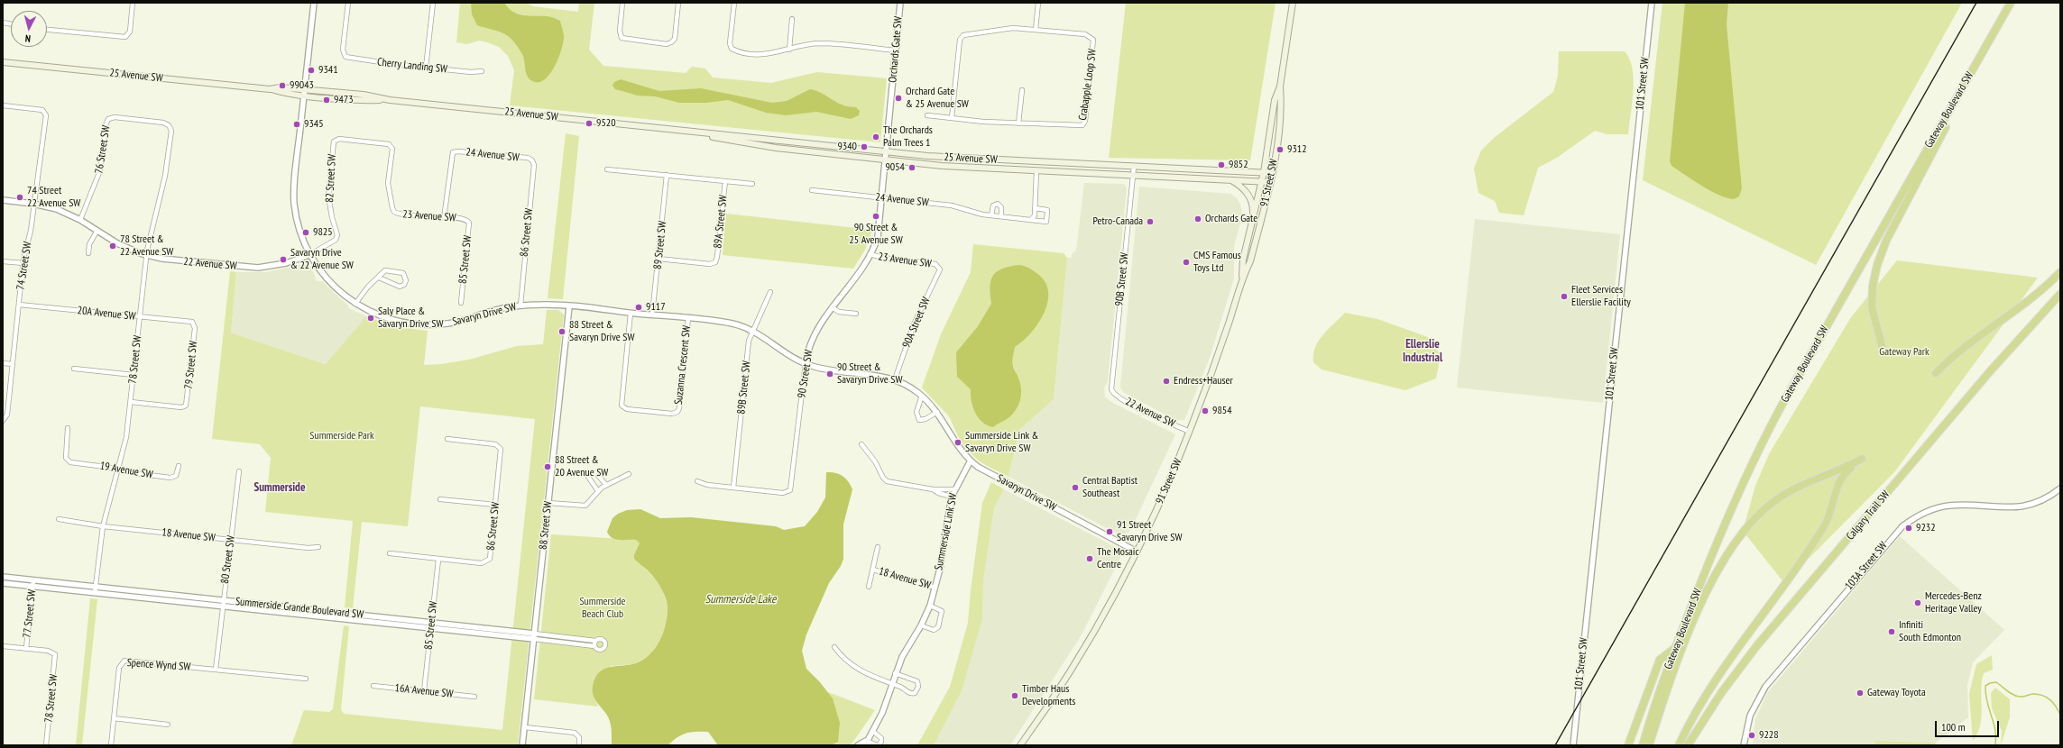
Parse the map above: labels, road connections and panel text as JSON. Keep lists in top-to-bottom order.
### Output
{
  "streets": {
    "highway": ["Gateway Boulevard SW", "Calgary Trail SW"],
    "main road": ["25 Avenue SW", "91 Street SW"],
    "street": [
      "Orchards Gate SW",
      "Cherry Landing SW",
      "101 Street SW",
      "Crabapple Loop SW",
      "76 Street SW",
      "24 Avenue SW",
      "82 Street SW",
      "23 Avenue SW",
      "89A Street SW",
      "86 Street SW",
      "89 Street SW",
      "85 Street SW",
      "22 Avenue SW",
      "74 Street SW",
      "90B Street SW",
      "20A Avenue SW",
      "Savaryn Drive SW",
      "90A Street SW",
      "78 Street SW",
      "79 Street SW",
      "Suzanna Crescent SW",
      "90 Street SW",
      "89B Street SW",
      "19 Avenue SW",
      "88 Street SW",
      "Summerside Link SW",
      "18 Avenue SW",
      "80 Street SW",
      "103A Street SW",
      "Summerside Grande Boulevard SW",
      "77 Street SW",
      "Spence Wynd SW",
      "16A Avenue SW"
    ]
  },
  "crossings": [
    ["Orchards Gate SW", "25 Avenue SW"],
    ["Orchards Gate SW", "90 Street SW"],
    ["25 Avenue SW", "91 Street SW"],
    ["25 Avenue SW", "90B Street SW"],
    ["25 Avenue SW", "Savaryn Drive SW"],
    ["25 Avenue SW", "90 Street SW"],
    ["76 Street SW", "22 Avenue SW"],
    ["76 Street SW", "78 Street SW"],
    ["24 Avenue SW", "23 Avenue SW"],
    ["24 Avenue SW", "86 Street SW"],
    ["24 Avenue SW", "90 Street SW"],
    ["82 Street SW", "23 Avenue SW"],
    ["82 Street SW", "22 Avenue SW"],
    ["91 Street SW", "22 Avenue SW"],
    ["91 Street SW", "Savaryn Drive SW"],
    ["23 Avenue SW", "85 Street SW"],
    ["23 Avenue SW", "90A Street SW"],
    ["23 Avenue SW", "90 Street SW"],
    ["89A Street SW", "89 Street SW"],
    ["86 Street SW", "85 Street SW"],
    ["86 Street SW", "Savaryn Drive SW"],
    ["89 Street SW", "Savaryn Drive SW"],
    ["85 Street SW", "Summerside Grande Boulevard SW"],
    ["85 Street SW", "16A Avenue SW"],
    ["22 Avenue SW", "74 Street SW"],
    ["22 Avenue SW", "90B Street SW"],
    ["22 Avenue SW", "Savaryn Drive SW"],
    ["22 Avenue SW", "78 Street SW"],
    ["74 Street SW", "20A Avenue SW"],
    ["20A Avenue SW", "78 Street SW"],
    ["20A Avenue SW", "79 Street SW"],
    ["Savaryn Drive SW", "90A Street SW"],
    ["Savaryn Drive SW", "Suzanna Crescent SW"],
    ["Savaryn Drive SW", "90 Street SW"],
    ["Savaryn Drive SW", "89B Street SW"],
    ["Savaryn Drive SW", "88 Street SW"],
    ["Savaryn Drive SW", "Summerside Link SW"],
    ["78 Street SW", "79 Street SW"],
    ["78 Street SW", "19 Avenue SW"],
    ["78 Street SW", "18 Avenue SW"],
    ["78 Street SW", "Summerside Grande Boulevard SW"],
    ["78 Street SW", "77 Street SW"],
    ["90 Street SW", "89B Street SW"],
    ["88 Street SW", "Summerside Grande Boulevard SW"],
    ["Summerside Link SW", "18 Avenue SW"],
    ["18 Avenue SW", "80 Street SW"],
    ["80 Street SW", "Summerside Grande Boulevard SW"],
    ["80 Street SW", "Spence Wynd SW"],
    ["Summerside Grande Boulevard SW", "77 Street SW"]
  ],
  "districts": ["Ellerslie Industrial", "Summerside"],
  "water": ["Summerside Lake"],
  "parks": ["Gateway Park", "Summerside Park", "Summerside Beach Club"],
  "places": [
    "9341",
    "99043",
    "Orchard Gate & 25 Avenue SW",
    "9473",
    "9520",
    "9345",
    "The Orchards Palm Trees 1",
    "9340",
    "9312",
    "9852",
    "9054",
    "74 Street 22 Avenue SW",
    "90 Street & 25 Avenue SW",
    "Orchards Gate",
    "Petro-Canada",
    "9825",
    "78 Street & 22 Avenue SW",
    "Savaryn Drive & 22 Avenue SW",
    "CMS Famous Toys Ltd",
    "Fleet Services Ellerslie Facility",
    "9117",
    "Saly Place & Savaryn Drive SW",
    "88 Street & Savaryn Drive SW",
    "90 Street & Savaryn Drive SW",
    "Endress+Hauser",
    "9854",
    "Summerside Link & Savaryn Drive SW",
    "88 Street & 20 Avenue SW",
    "Central Baptist Southeast",
    "9232",
    "91 Street Savaryn Drive SW",
    "The Mosaic Centre",
    "Mercedes-Benz Heritage Valley",
    "Infiniti South Edmonton",
    "Gateway Toyota",
    "Timber Haus Developments",
    "9228"
  ],
  "scale_bar": "100 m",
  "north": "bottom"
}
